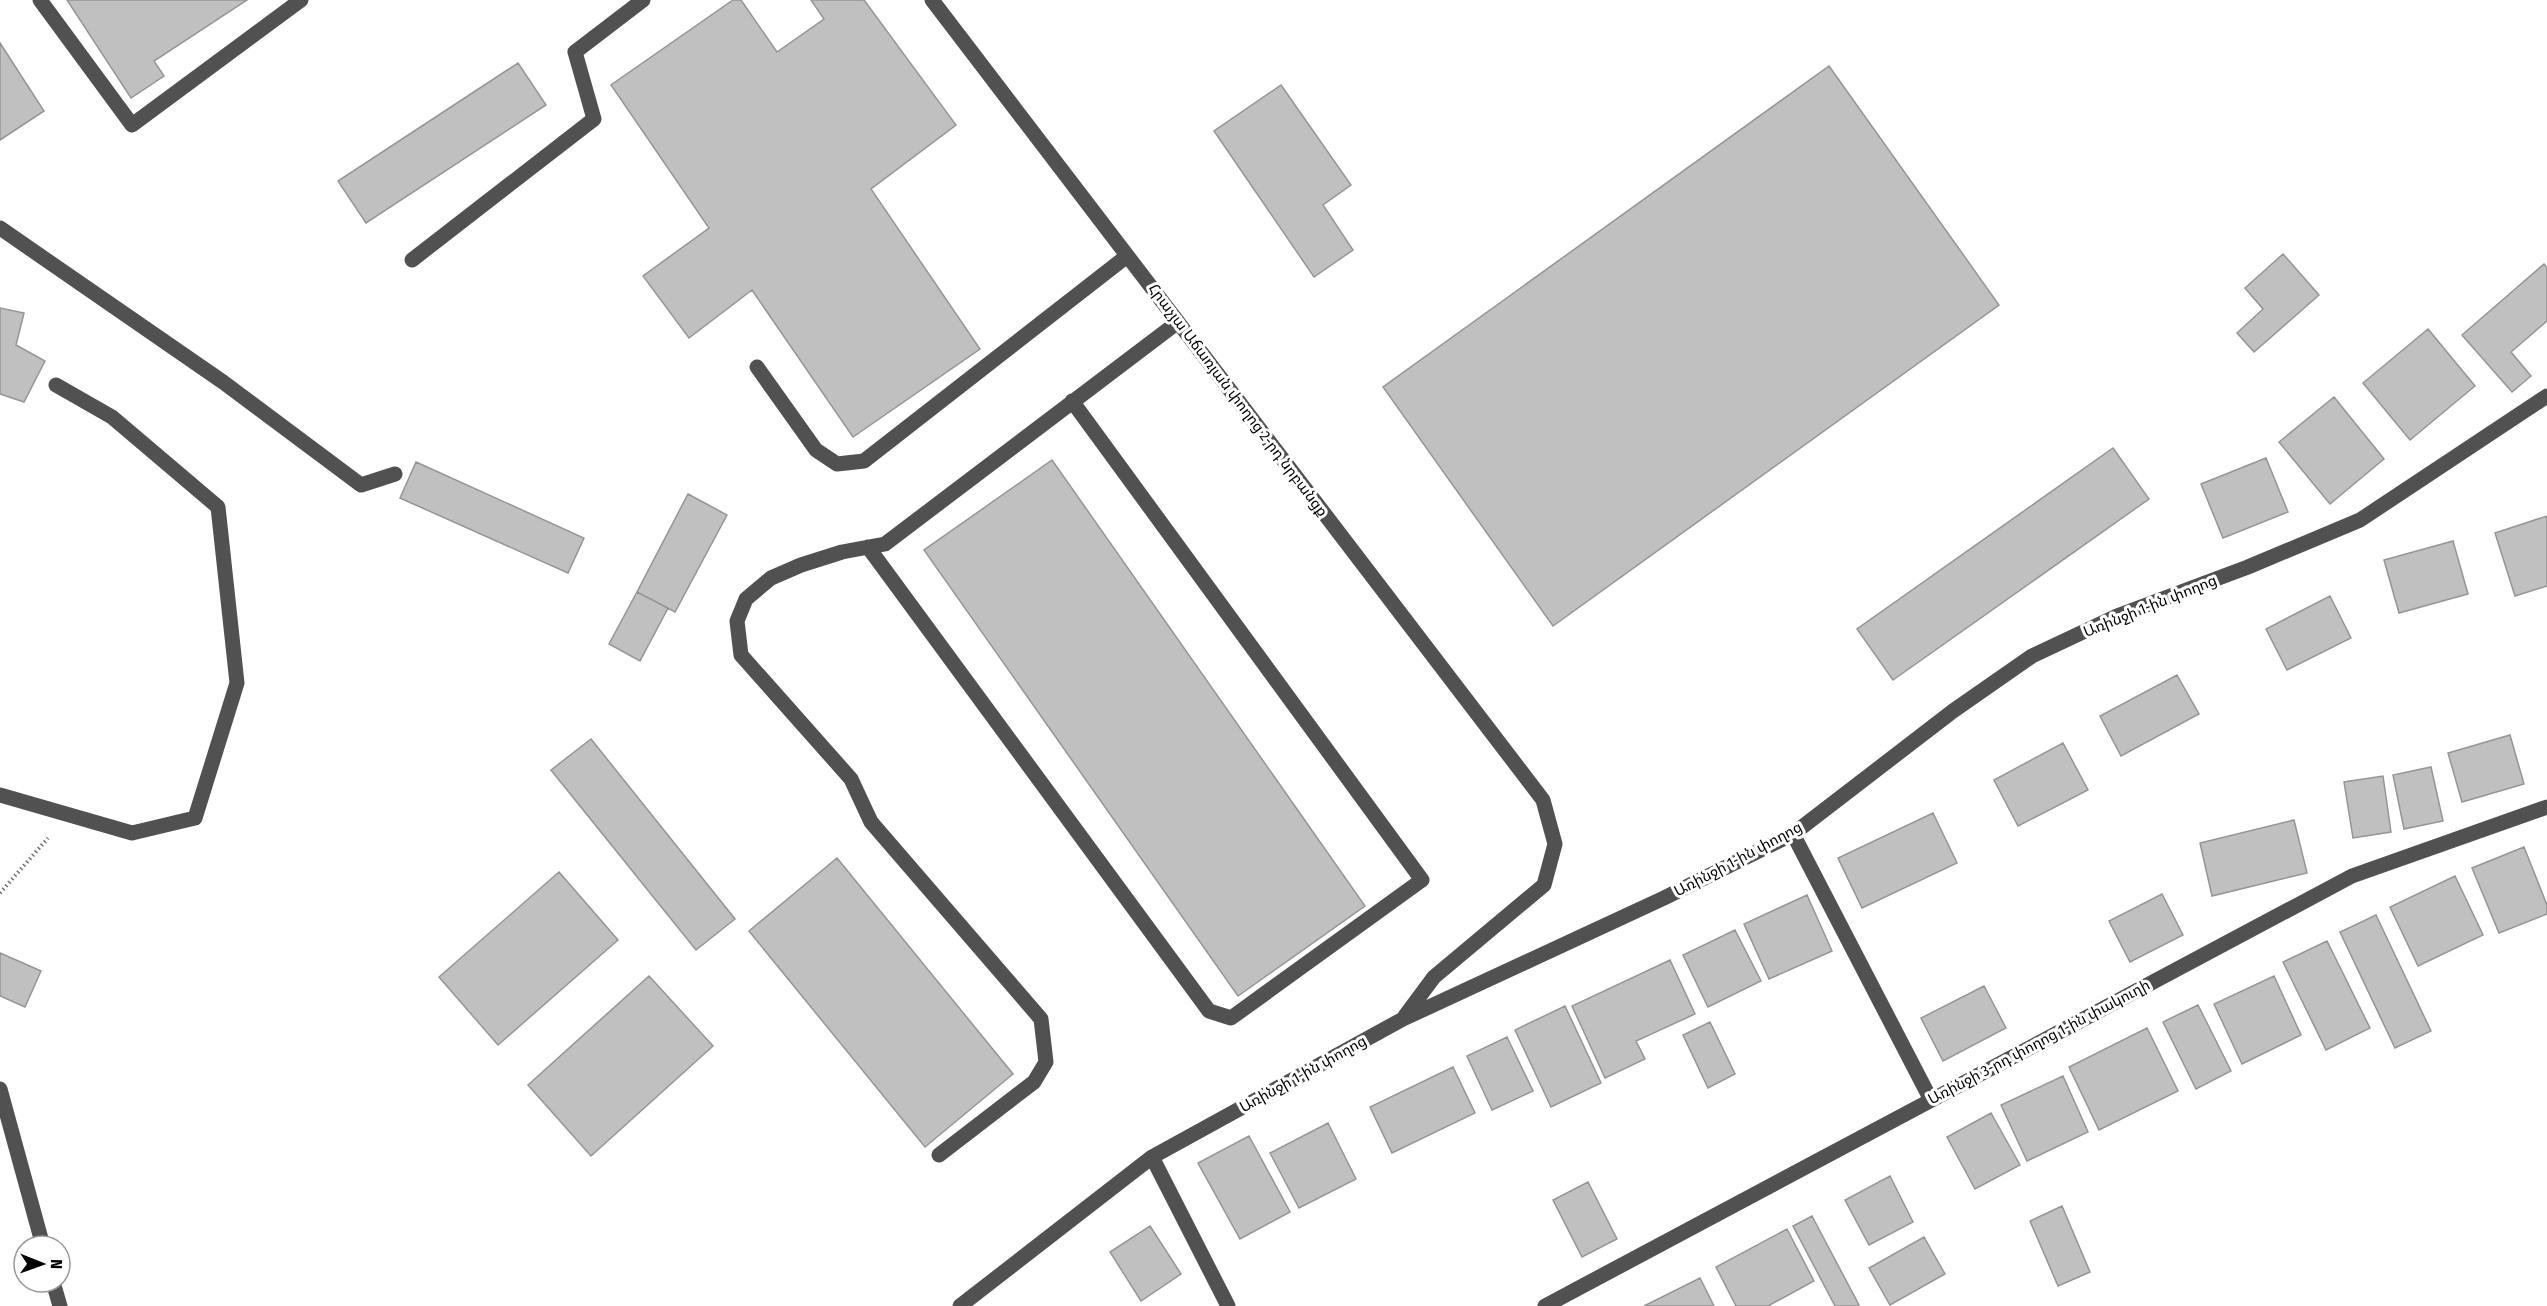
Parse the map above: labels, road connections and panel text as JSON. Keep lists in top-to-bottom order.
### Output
{
  "streets": {
    "street": ["Հրաչյա Աճառյան փողոց 2-րդ նրբանցք", "Առինջի 1-ին փողոց", "Առինջի 3-րդ փողոց 1-ին փակուղի"]
  },
  "crossings": [
    ["Հրաչյա Աճառյան փողոց 2-րդ նրբանցք", "Առինջի 1-ին փողոց"]
  ],
  "north": "right"
}
